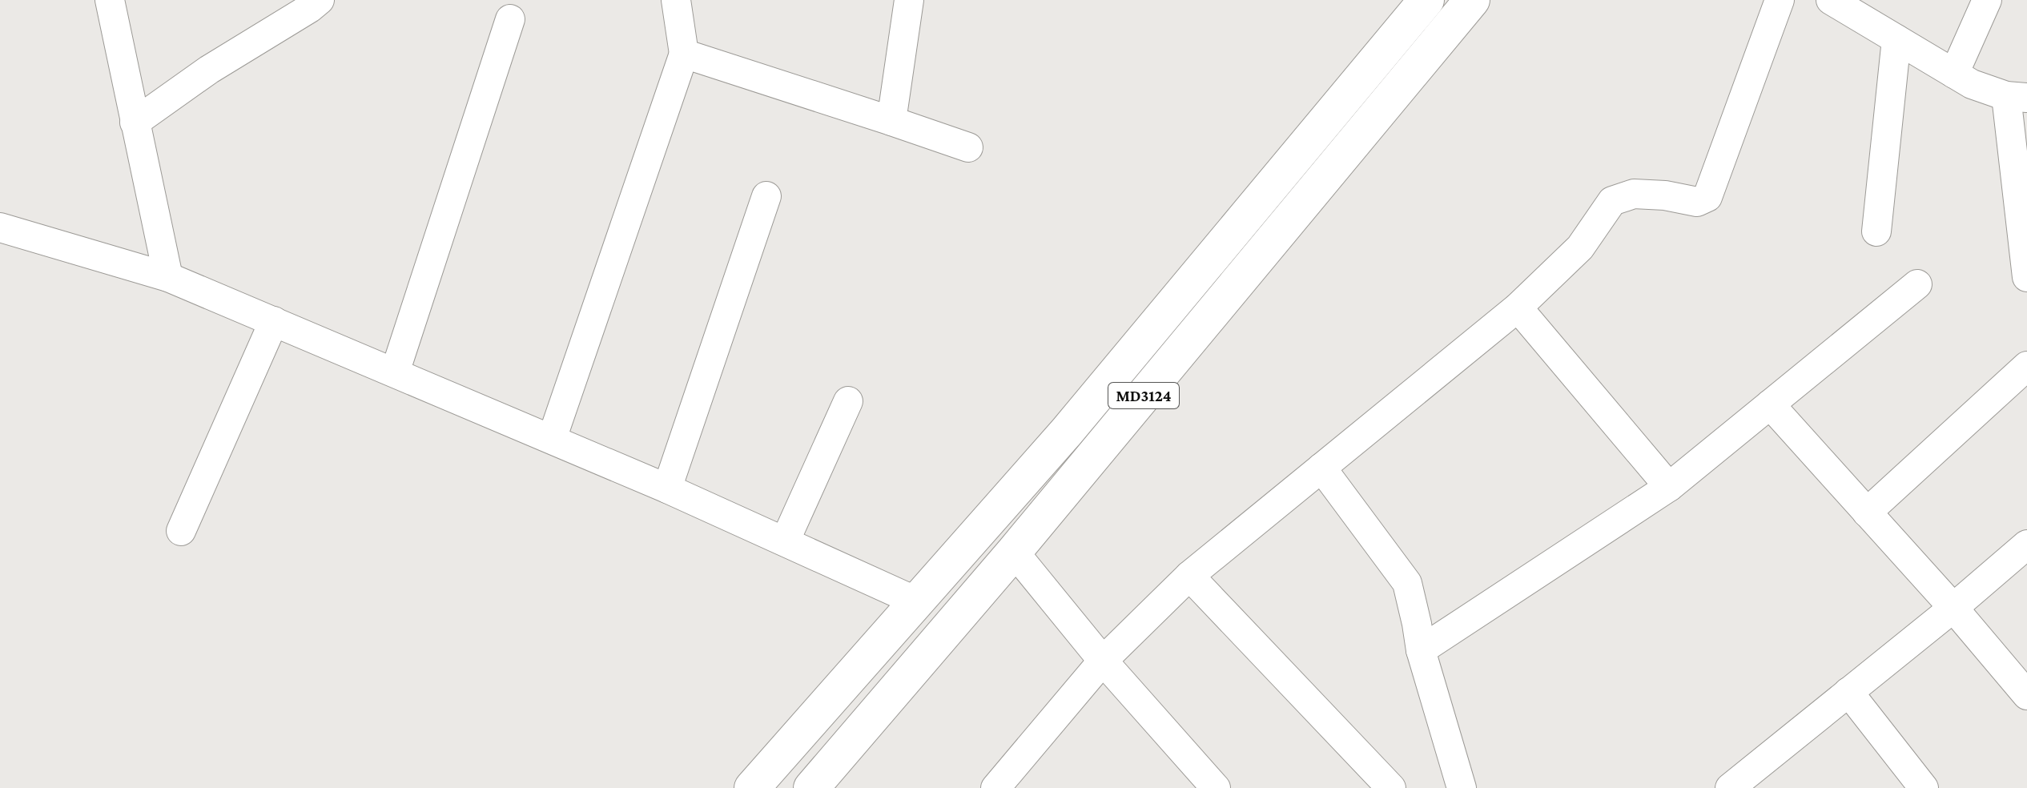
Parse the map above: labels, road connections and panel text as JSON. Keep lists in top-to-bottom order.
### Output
{
  "streets": {
    "main road": ["MD3124"]
  }
}
